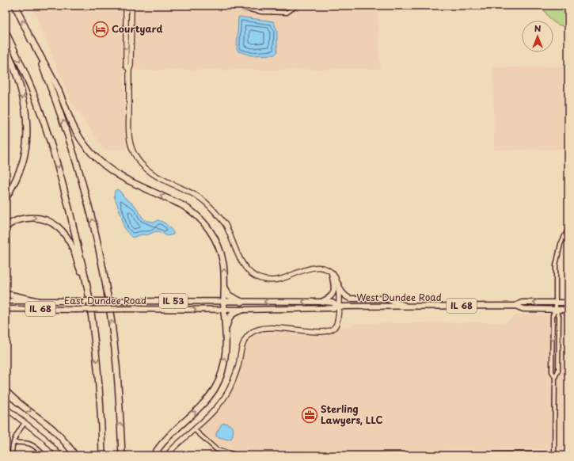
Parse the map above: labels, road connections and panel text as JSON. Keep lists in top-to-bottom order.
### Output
{
  "streets": {
    "main road": [
      "West Dundee Road",
      "East Dundee Road",
      "IL 53",
      "IL 68"
    ]
  },
  "crossings": [
    ["West Dundee Road", "East Dundee Road"]
  ],
  "places": {
    "hotel": ["Courtyard"],
    "office": ["Sterling Lawyers, LLC"]
  },
  "north": "top"
}
